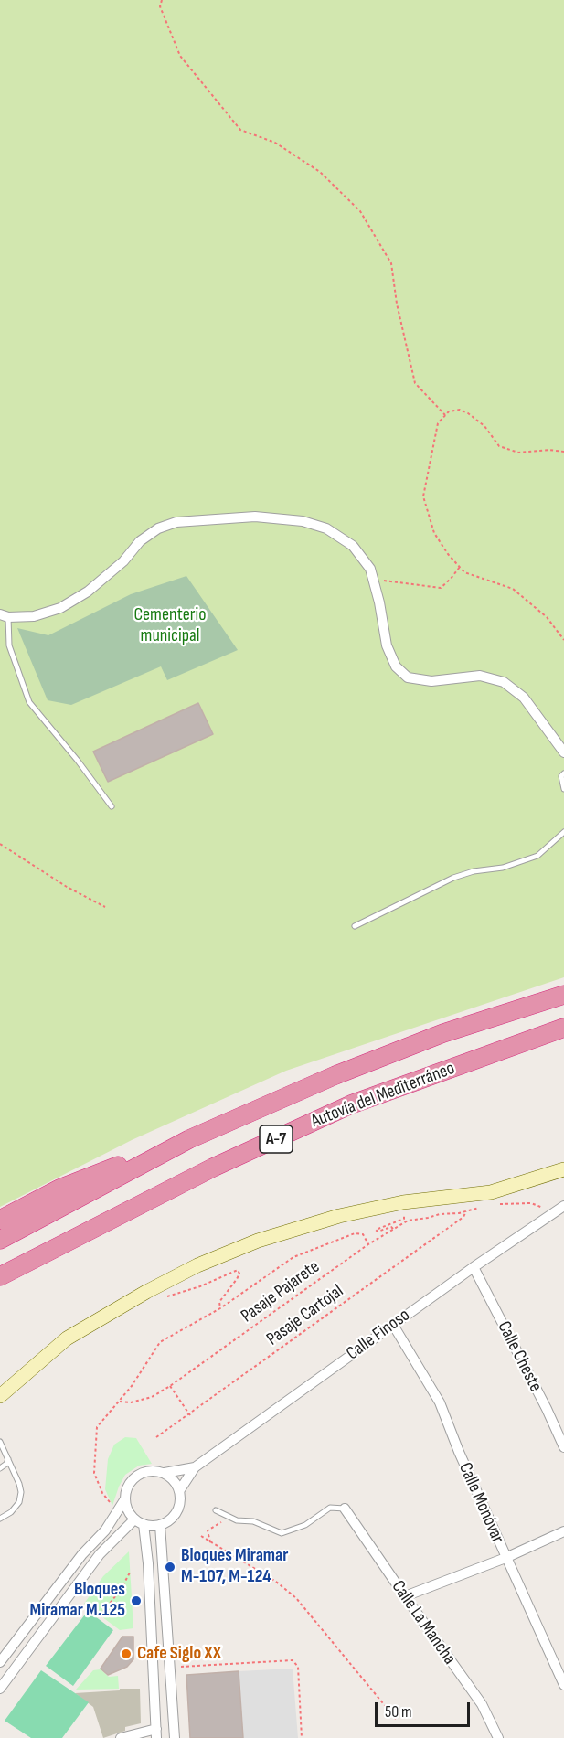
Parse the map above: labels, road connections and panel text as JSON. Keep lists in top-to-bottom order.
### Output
{
  "streets": {
    "highway": ["Autovía del Mediterráneo", "A-7"],
    "street": [
      "Calle Finoso",
      "Calle Cheste",
      "Calle Monóvar",
      "Calle La Mancha"
    ],
    "path": ["Pasaje Pajarete", "Pasaje Cartojal"]
  },
  "crossings": [
    ["Pasaje Pajarete", "Pasaje Cartojal"],
    ["Calle Finoso", "Calle Cheste"],
    ["Calle Finoso", "Calle Monóvar"]
  ],
  "parks": ["Cementerio municipal"],
  "places": ["Bloques Miramar M-107, M-124", "Bloques Miramar M.125", "Cafe Siglo XX"],
  "scale_bar": "50 m"
}
